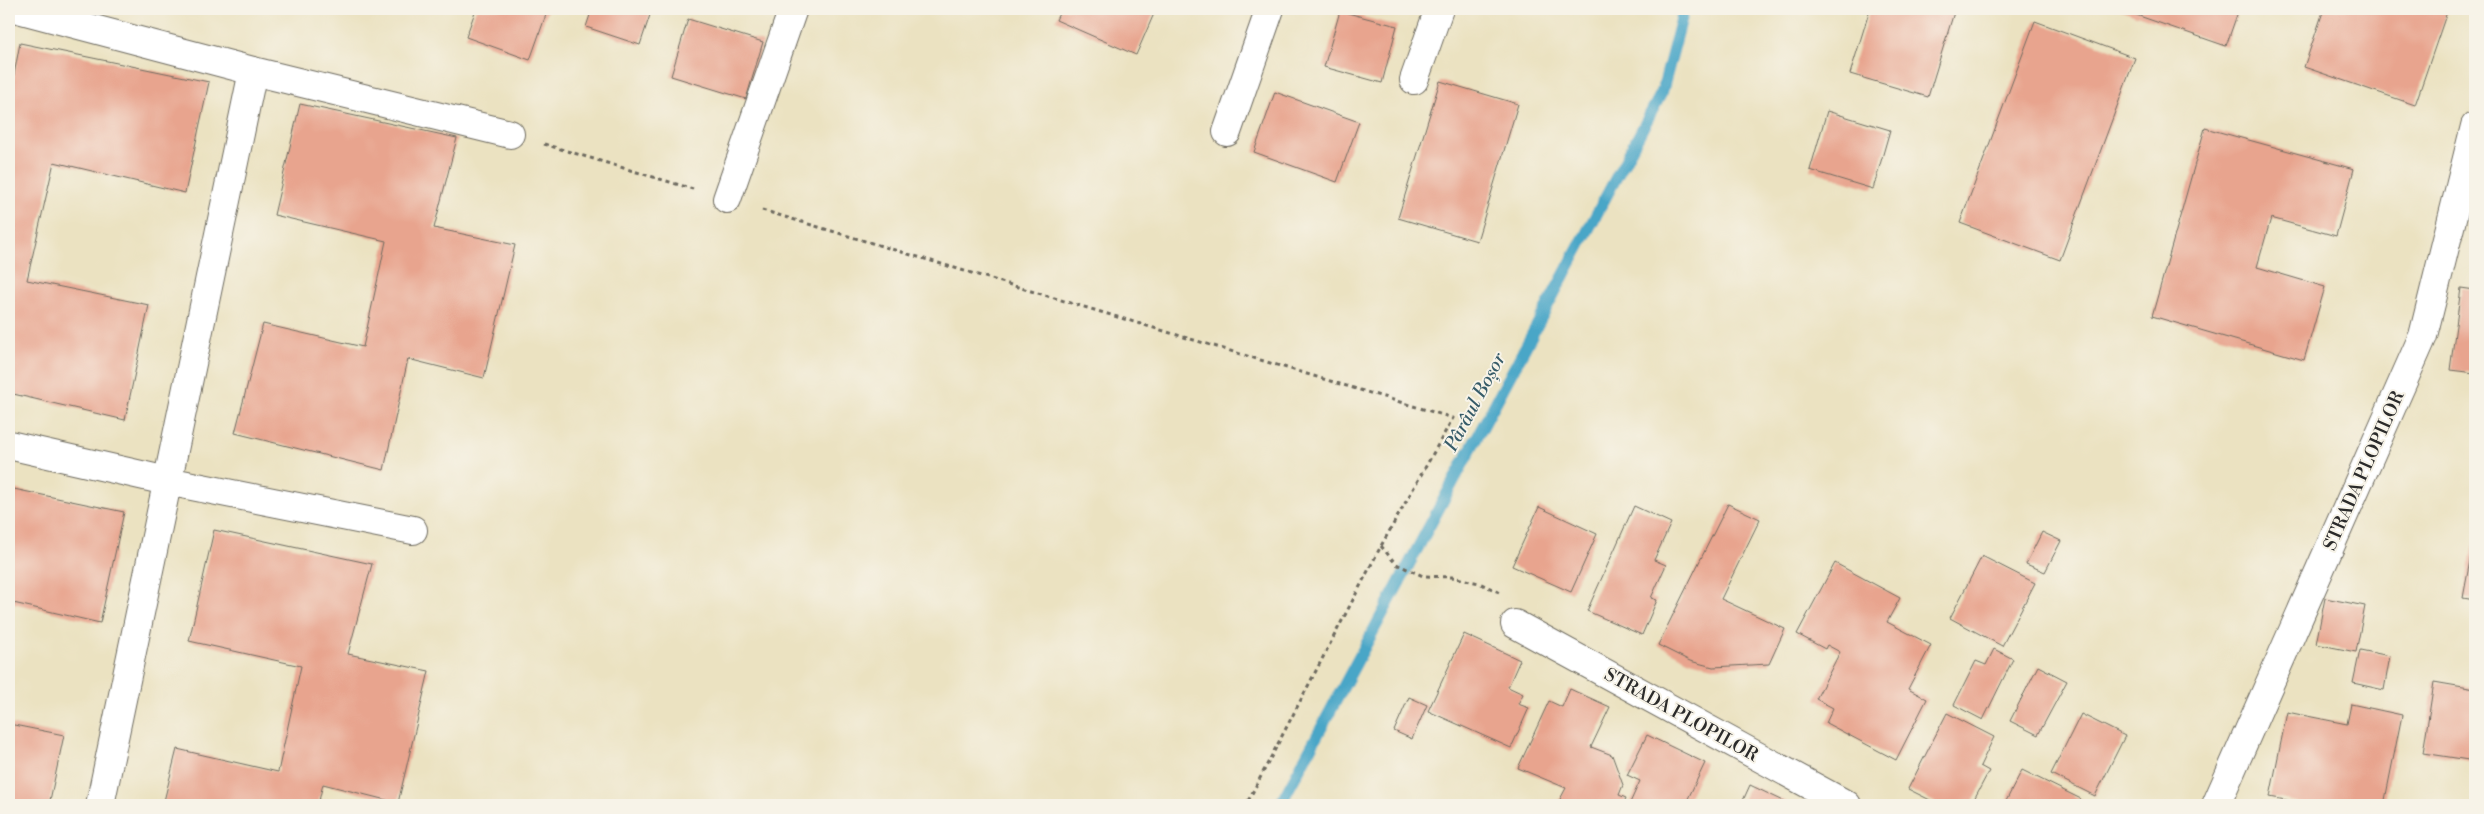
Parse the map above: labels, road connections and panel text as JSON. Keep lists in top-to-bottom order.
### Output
{
  "streets": {
    "street": ["STRADA PLOPILOR"]
  },
  "water": ["Pârâul Boșor"]
}
